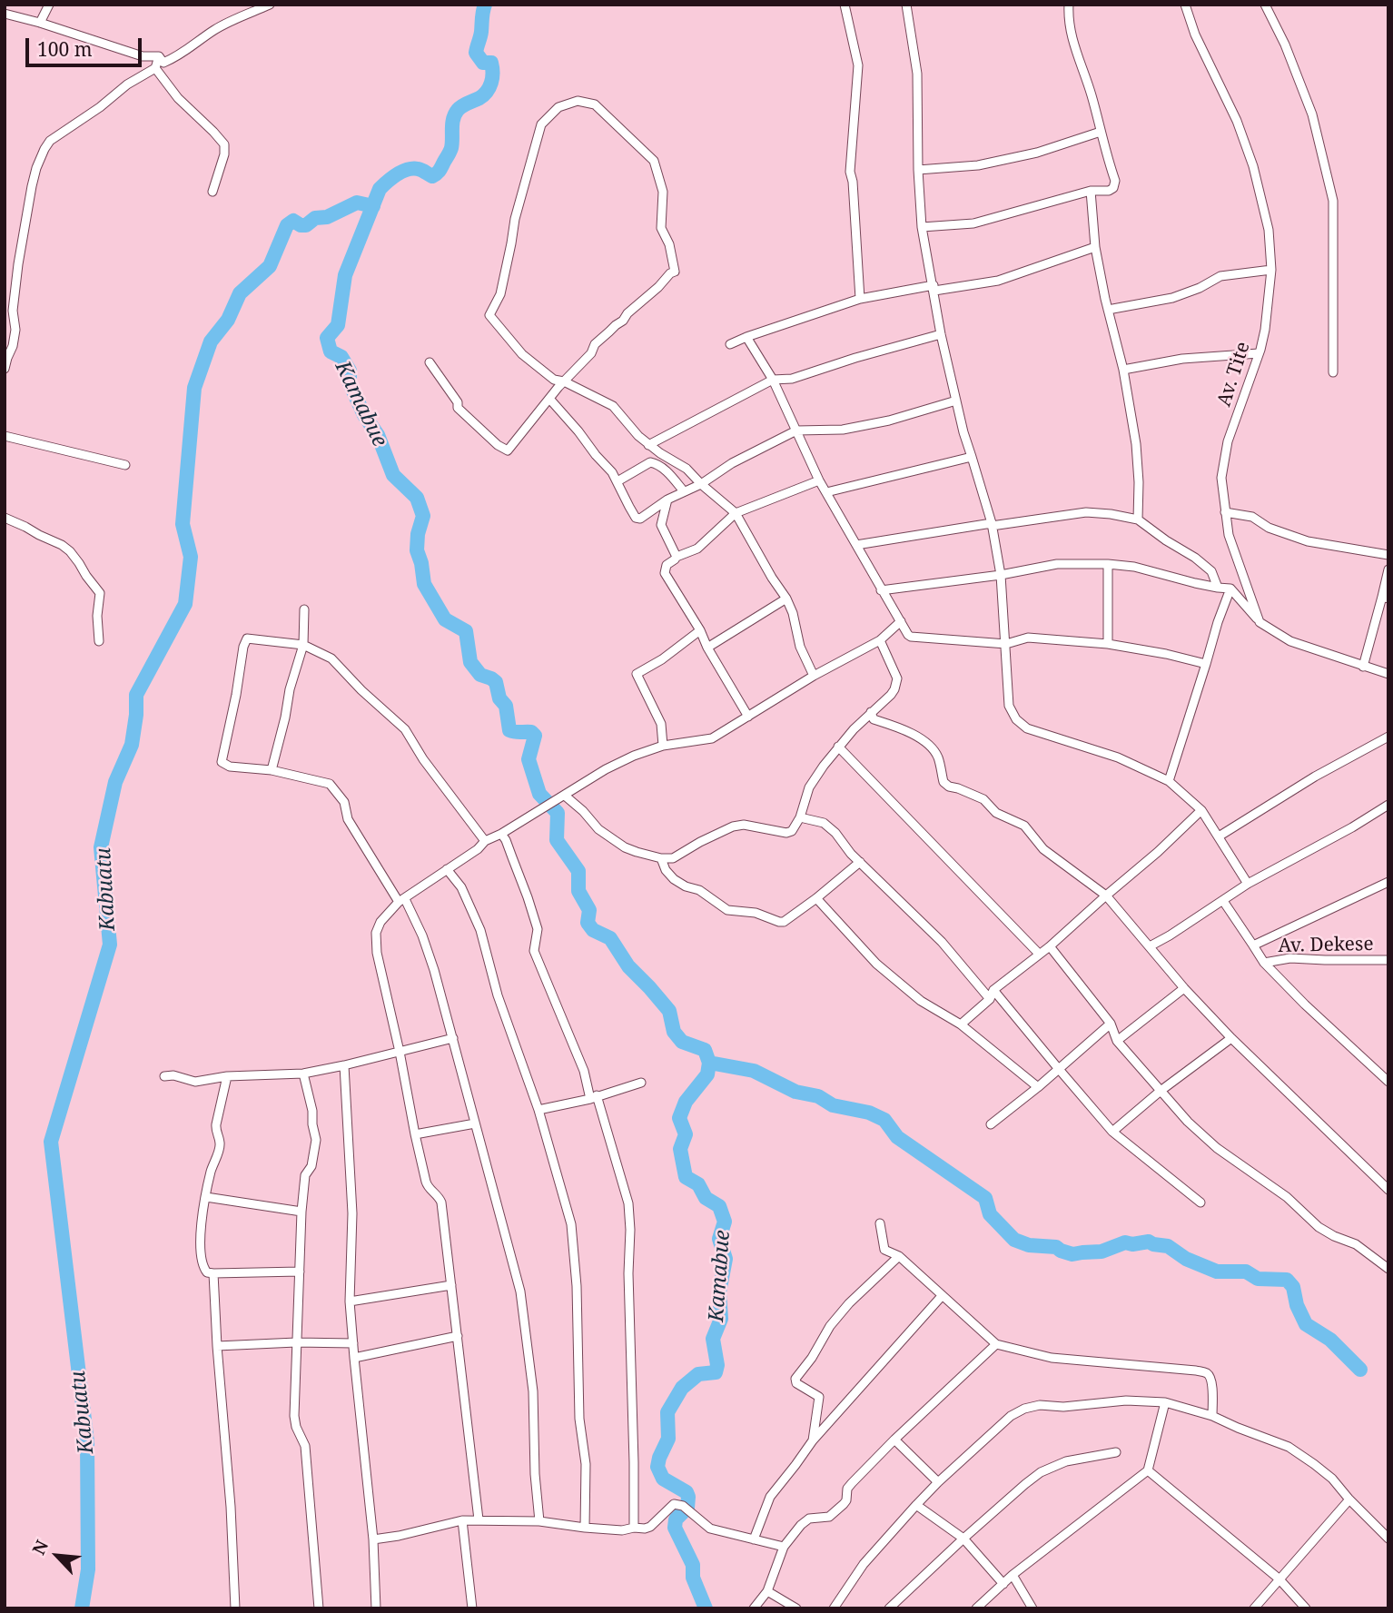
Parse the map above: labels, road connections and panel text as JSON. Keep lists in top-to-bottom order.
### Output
{
  "streets": {
    "street": ["Av. Tite", "Av. Dekese"]
  },
  "water": ["Kamabue", "Kabuatu"],
  "scale_bar": "100 m",
  "north": "top left"
}
